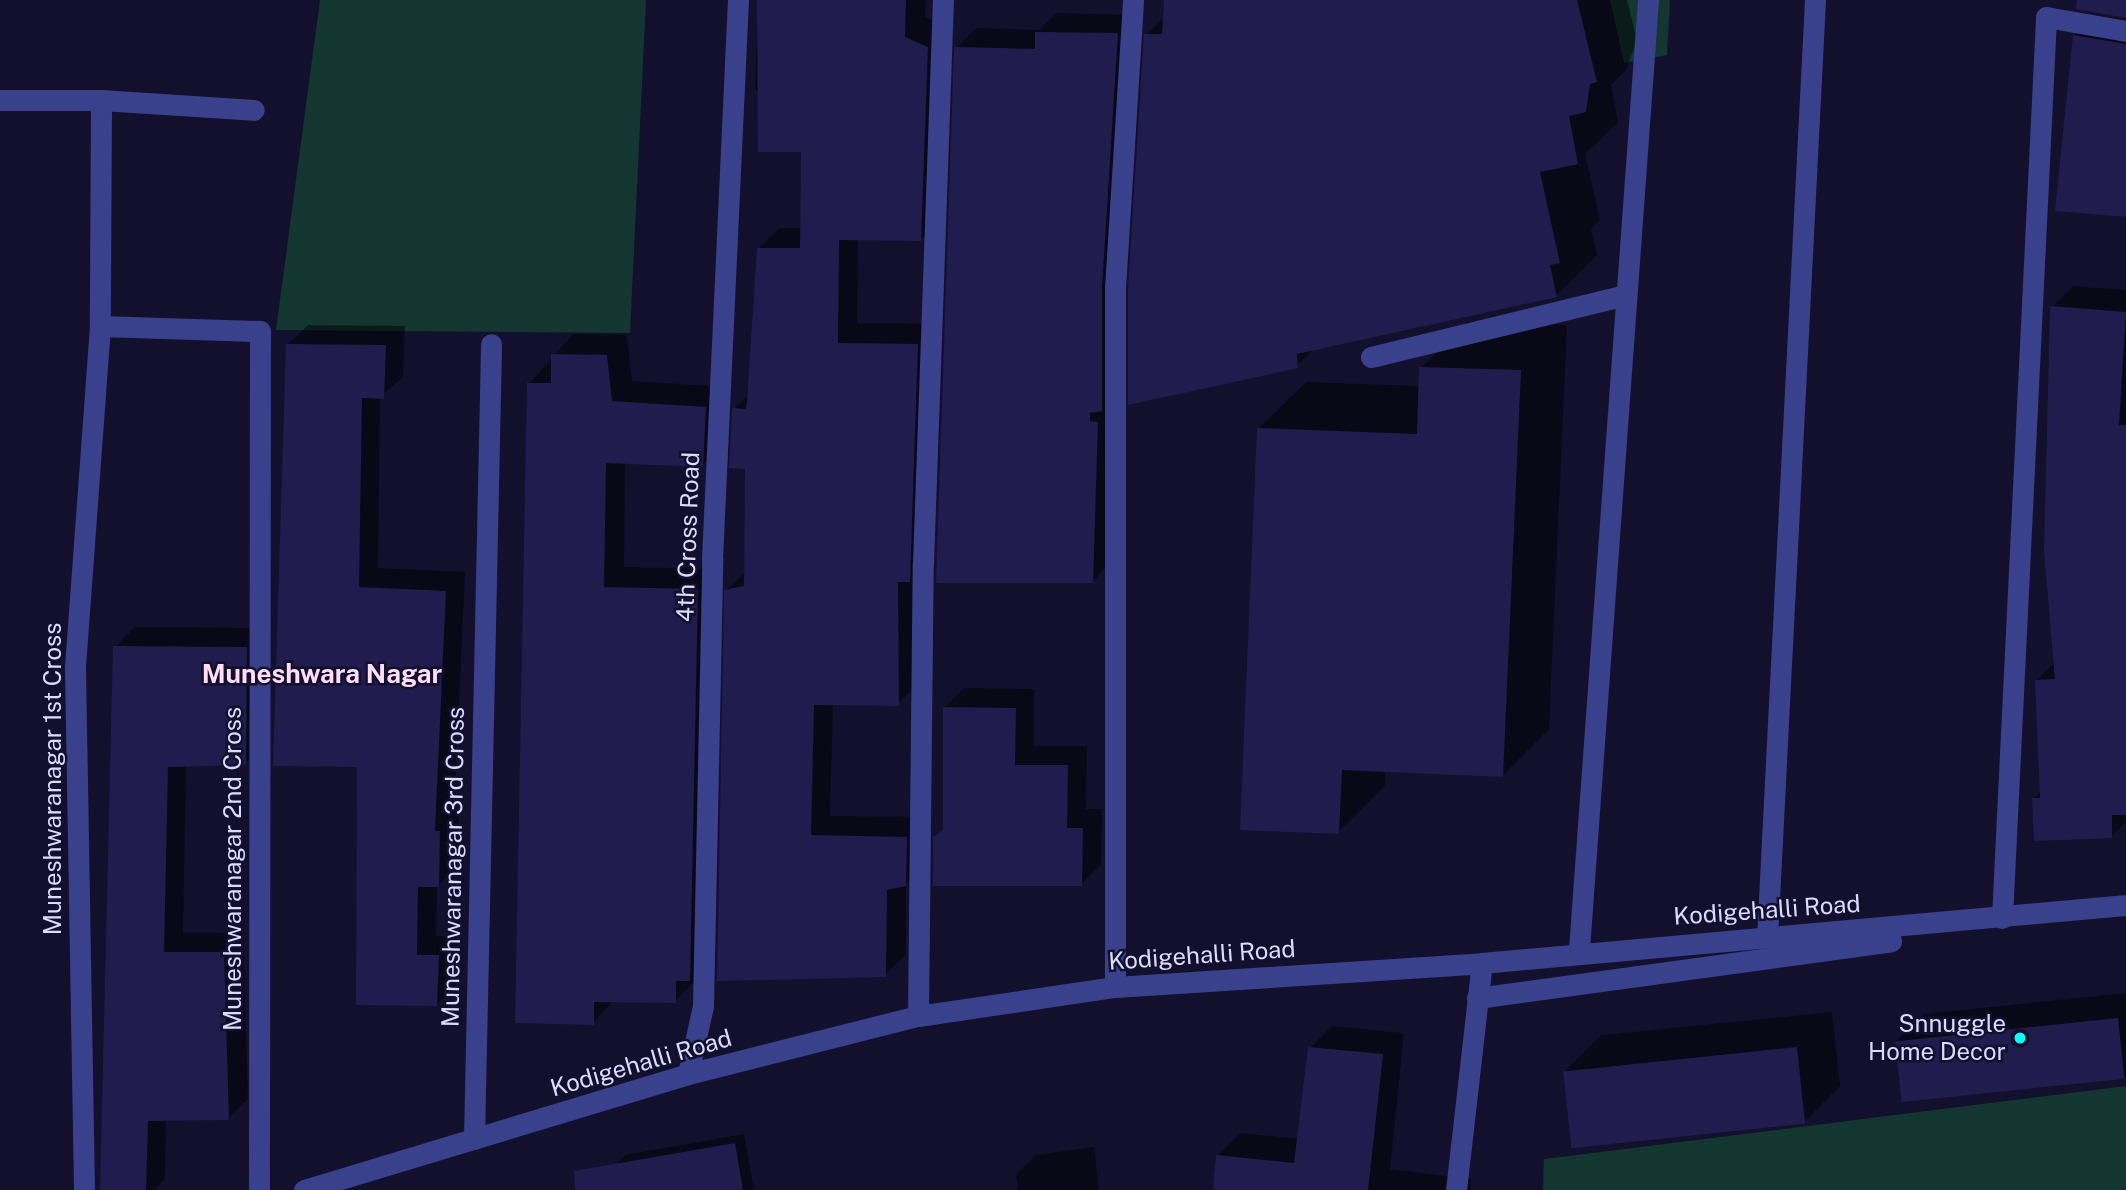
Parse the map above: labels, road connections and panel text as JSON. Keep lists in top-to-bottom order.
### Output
{
  "streets": {
    "street": [
      "4th Cross Road",
      "Muneshwaranagar 1st Cross",
      "Muneshwaranagar 3rd Cross",
      "Muneshwaranagar 2nd Cross",
      "Kodigehalli Road"
    ]
  },
  "crossings": [
    ["4th Cross Road", "Kodigehalli Road"],
    ["Muneshwaranagar 1st Cross", "Muneshwaranagar 2nd Cross"],
    ["Muneshwaranagar 3rd Cross", "Kodigehalli Road"]
  ],
  "districts": ["Muneshwara Nagar"],
  "places": ["Snnuggle Home Decor"]
}
